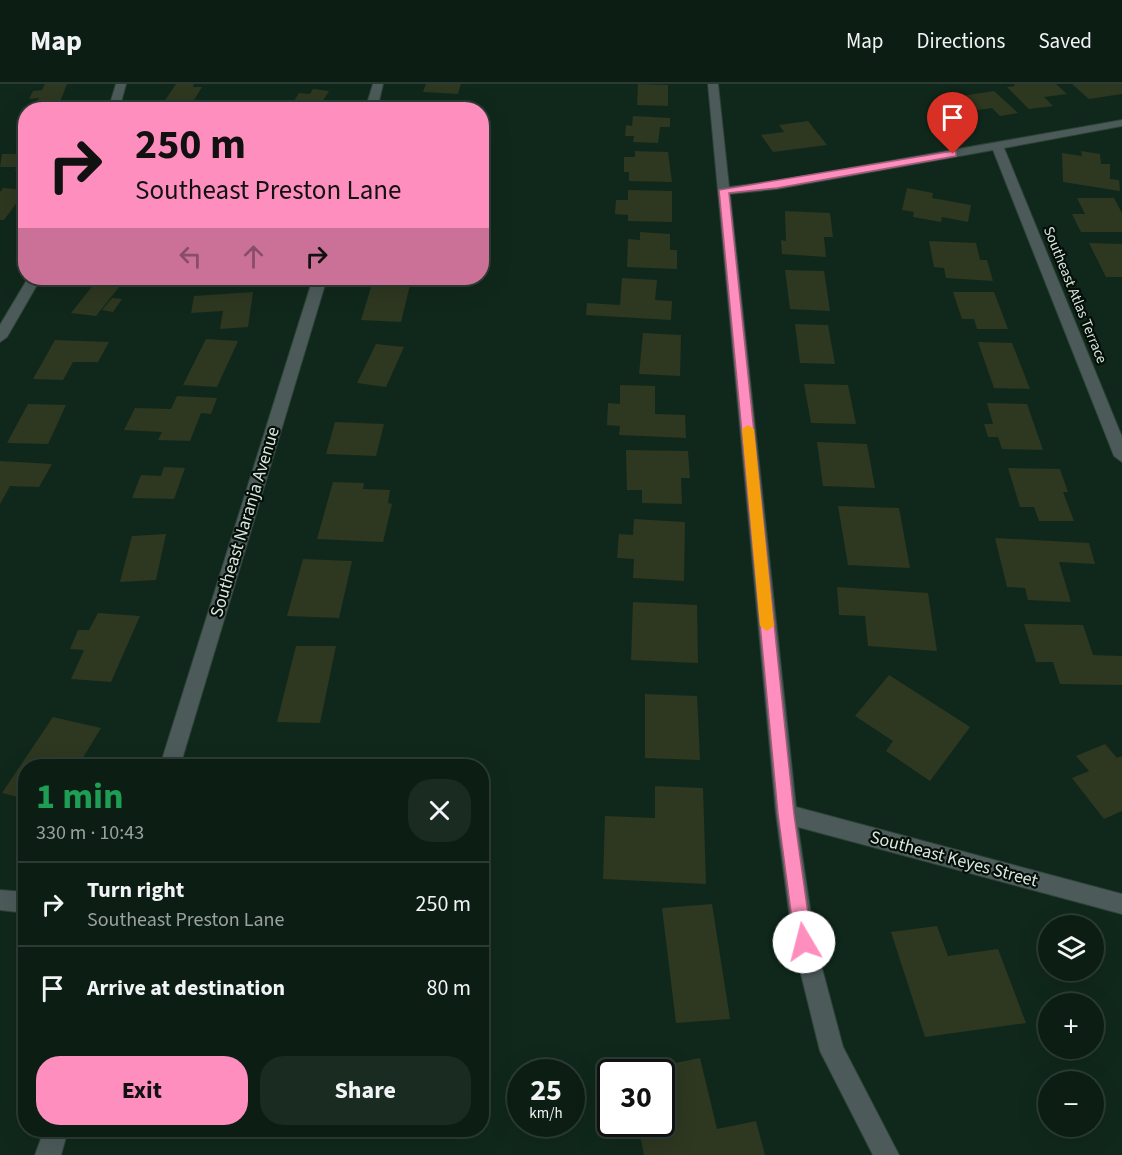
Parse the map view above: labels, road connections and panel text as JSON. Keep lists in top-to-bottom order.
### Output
{
  "streets": {
    "street": ["Southeast Atlas Terrace", "Southeast Naranja Avenue", "Southeast Keyes Street"]
  },
  "page": {
    "header": "Map",
    "nav": ["Map", "Directions", "Saved"],
    "turn": ["250 m", "Southeast Preston Lane"],
    "heading": ["1 min", "330 m · 10:43"],
    "list": [
      {
        "name": "Turn right",
        "note": "Southeast Preston Lane",
        "value": "250 m"
      },
      {
        "name": "Arrive at destination",
        "value": "80 m"
      }
    ],
    "map_buttons": ["+", "−"],
    "buttons": ["Exit", "Share"],
    "speed": "25 km/h",
    "limit": "30"
  }
}
